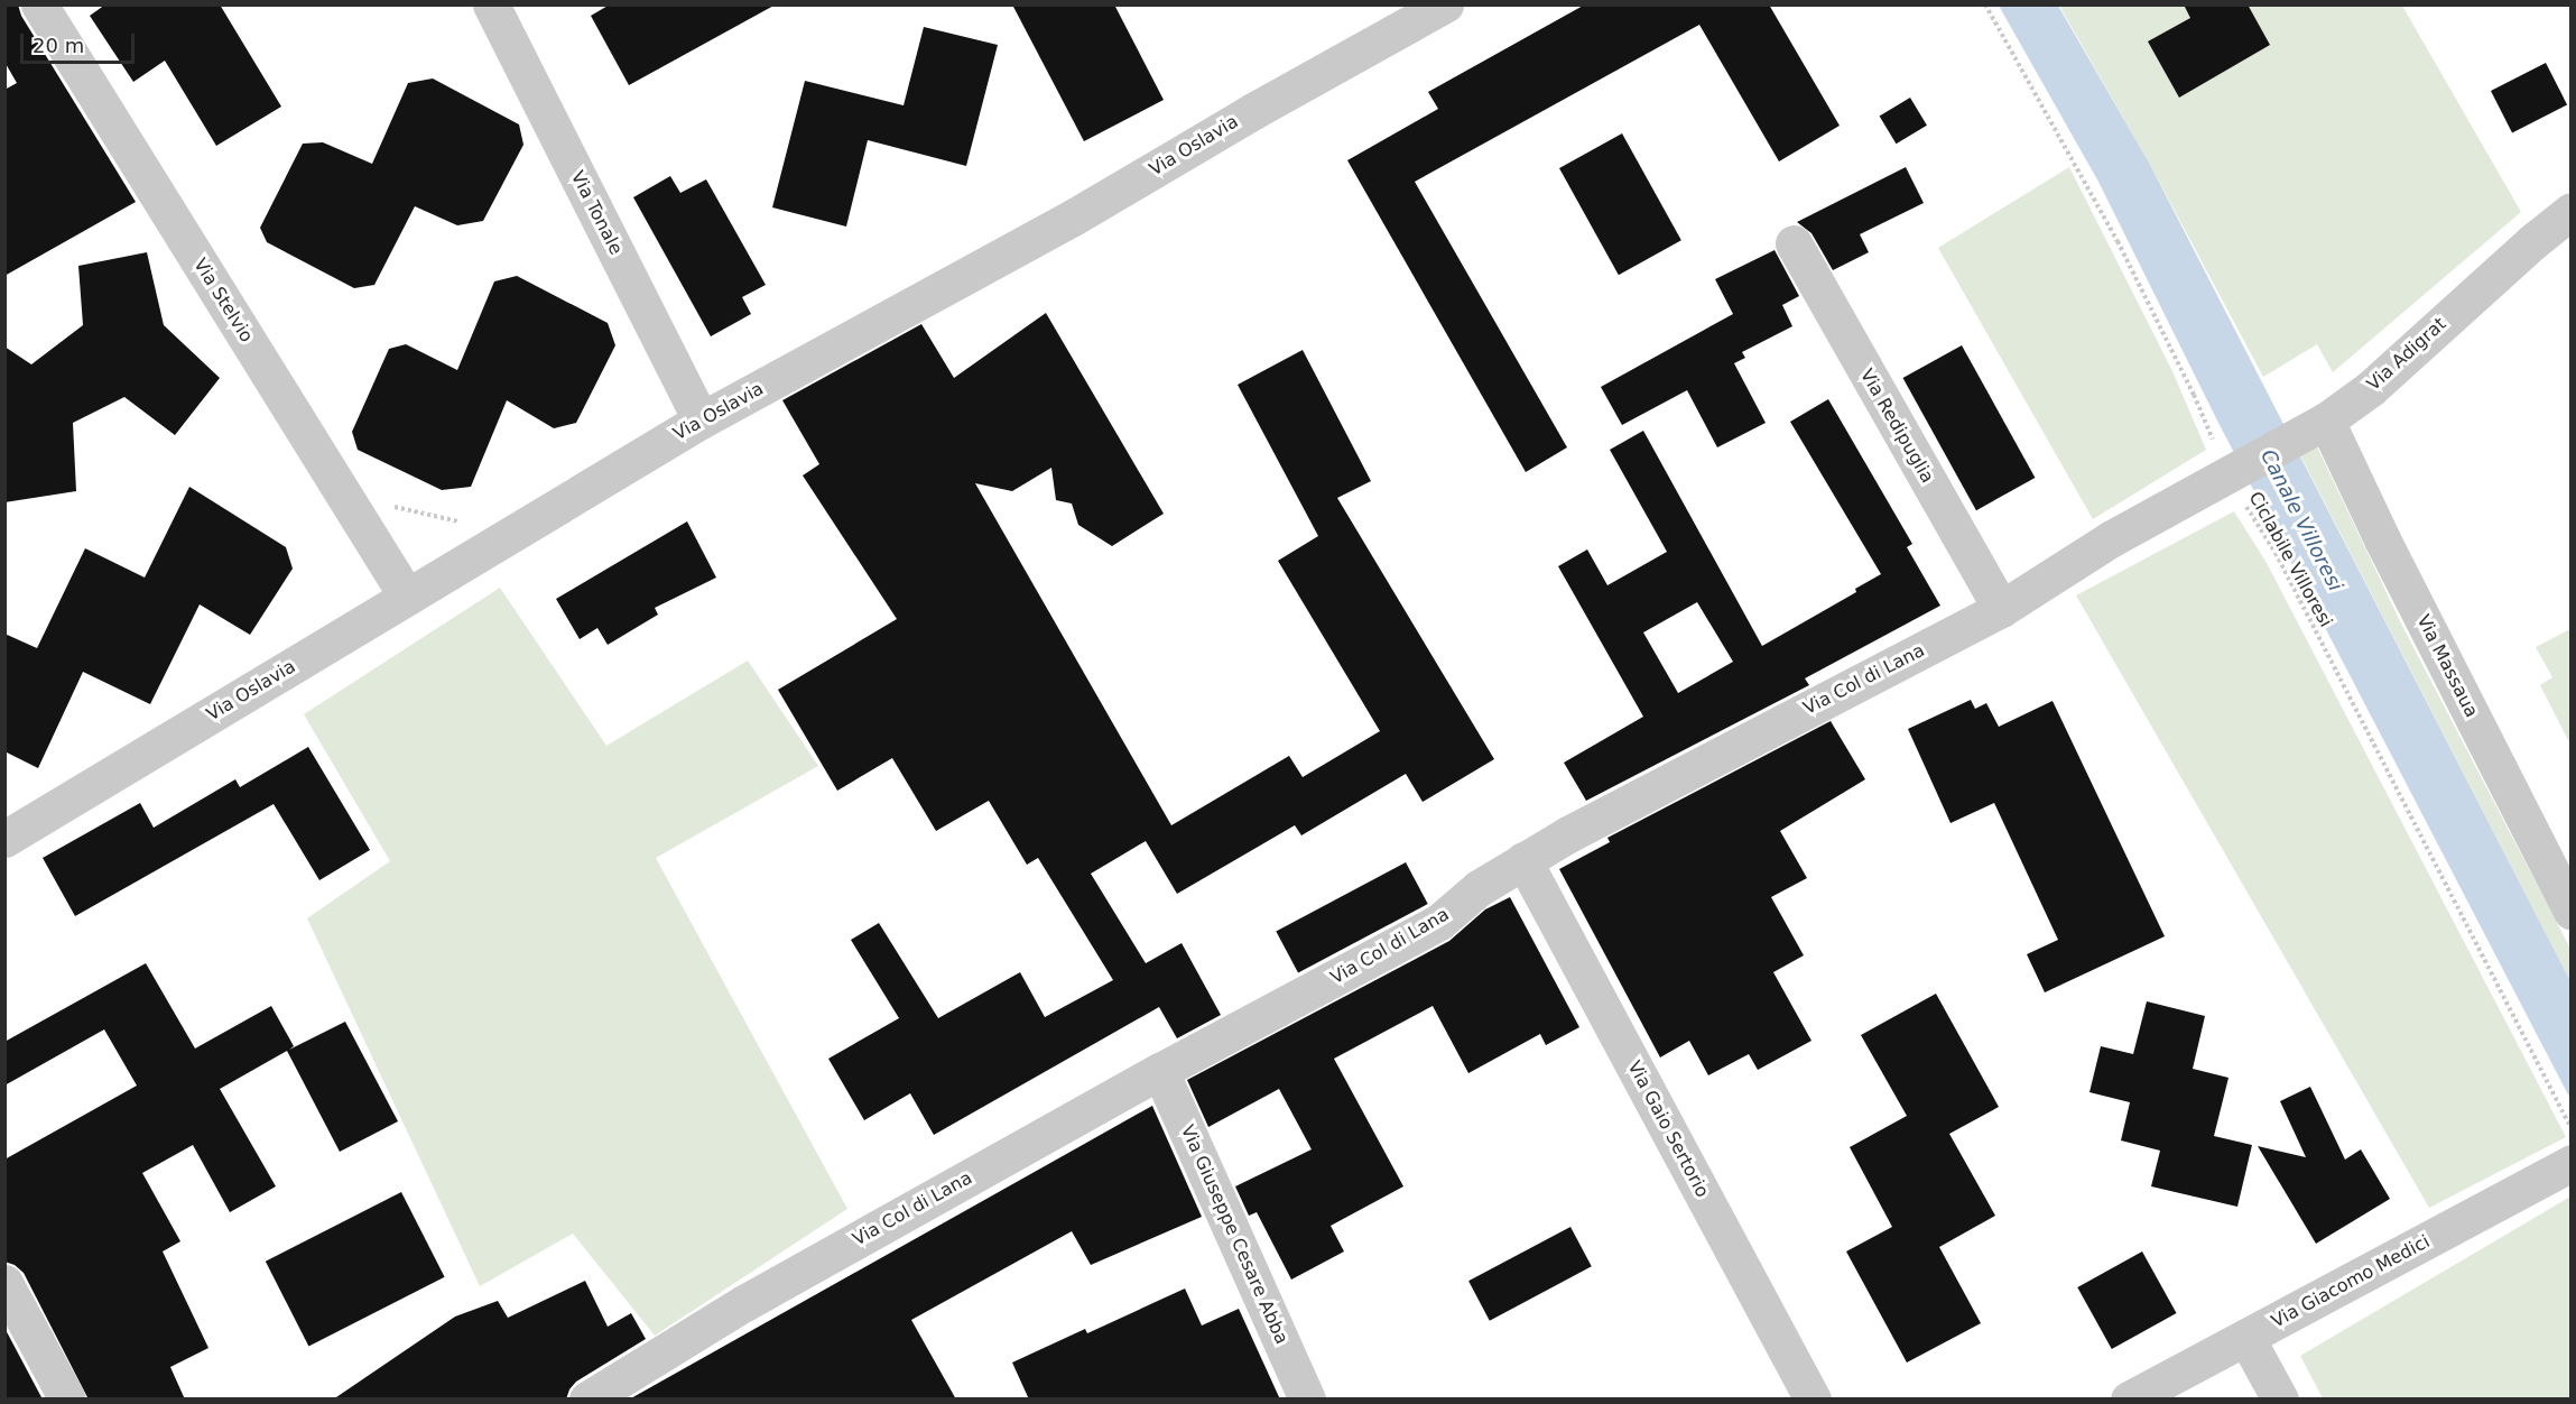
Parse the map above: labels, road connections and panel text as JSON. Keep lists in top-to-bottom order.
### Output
{
  "streets": {
    "street": [
      "Via Oslavia",
      "Via Tonale",
      "Via Stelvio",
      "Via Adigrat",
      "Via Redipuglia",
      "Via Massaua",
      "Via Col di Lana",
      "Via Gaio Sertorio",
      "Via Giuseppe Cesare Abba",
      "Via Giacomo Medici"
    ],
    "path": ["Ciclabile Villoresi"]
  },
  "crossings": [
    ["Via Oslavia", "Via Tonale"],
    ["Via Oslavia", "Via Stelvio"],
    ["Via Adigrat", "Ciclabile Villoresi"],
    ["Via Adigrat", "Via Massaua"],
    ["Via Adigrat", "Via Col di Lana"],
    ["Via Redipuglia", "Via Col di Lana"],
    ["Ciclabile Villoresi", "Via Col di Lana"],
    ["Via Col di Lana", "Via Gaio Sertorio"],
    ["Via Col di Lana", "Via Giuseppe Cesare Abba"]
  ],
  "water": ["Canale Villoresi"],
  "scale_bar": "20 m"
}
